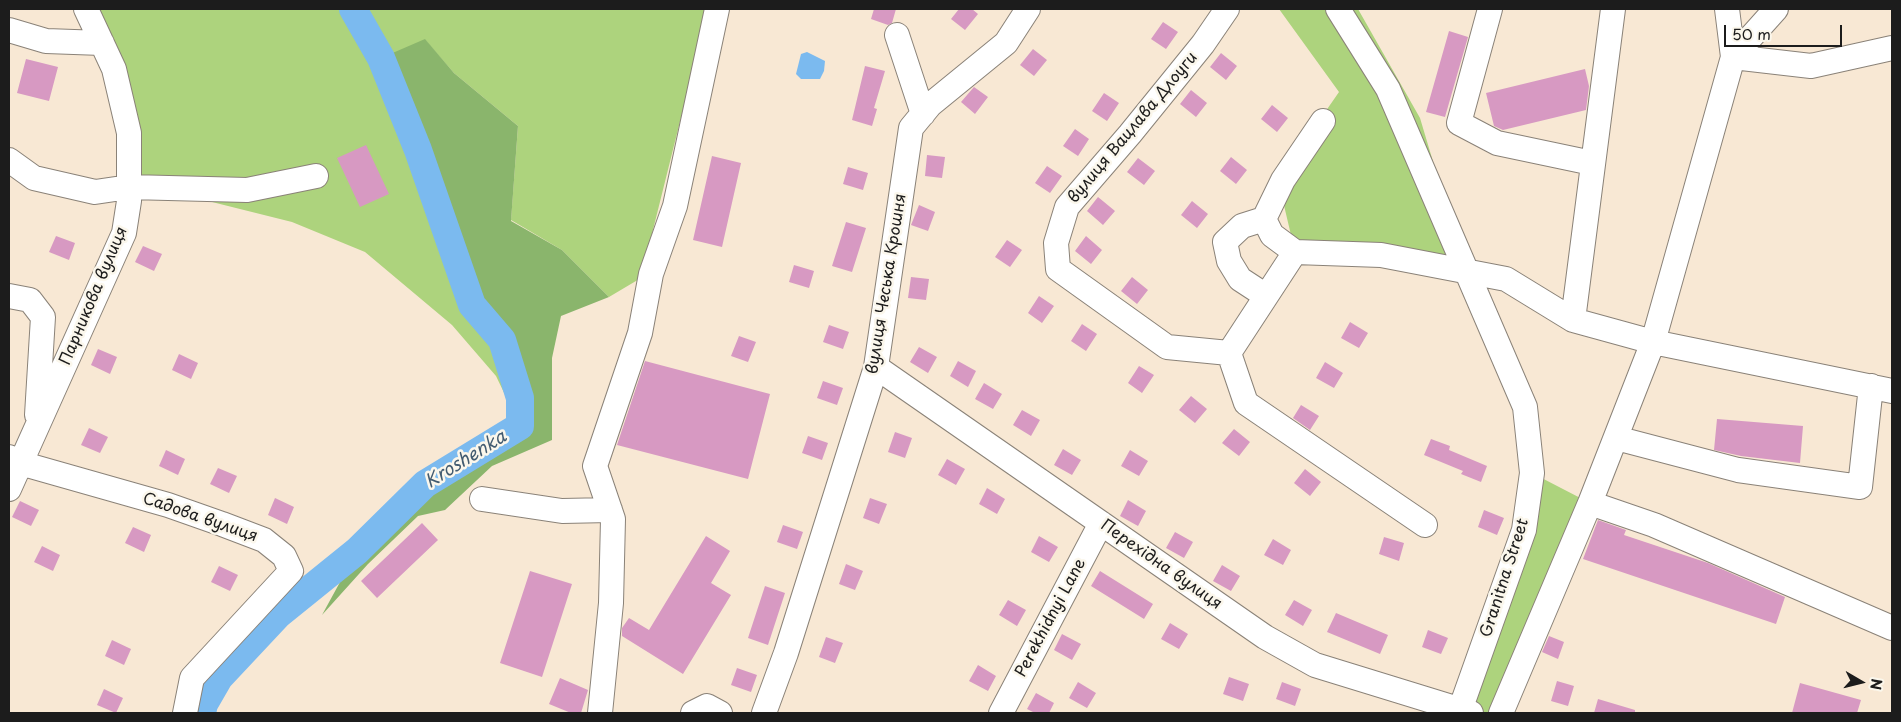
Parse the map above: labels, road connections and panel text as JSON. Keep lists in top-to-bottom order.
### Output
{
  "streets": {
    "street": [
      "вулиця Вацлава Длоуги",
      "вулиця Чеська Крошня",
      "Парникова вулиця",
      "Садова вулиця",
      "Перехідна вулиця",
      "Granitna Street",
      "Perekhidnyi Lane"
    ]
  },
  "crossings": [
    ["вулиця Чеська Крошня", "Перехідна вулиця"],
    ["Парникова вулиця", "Садова вулиця"],
    ["Перехідна вулиця", "Granitna Street"],
    ["Перехідна вулиця", "Perekhidnyi Lane"]
  ],
  "water": ["Kroshenka"],
  "scale_bar": "50 m",
  "north": "right"
}
